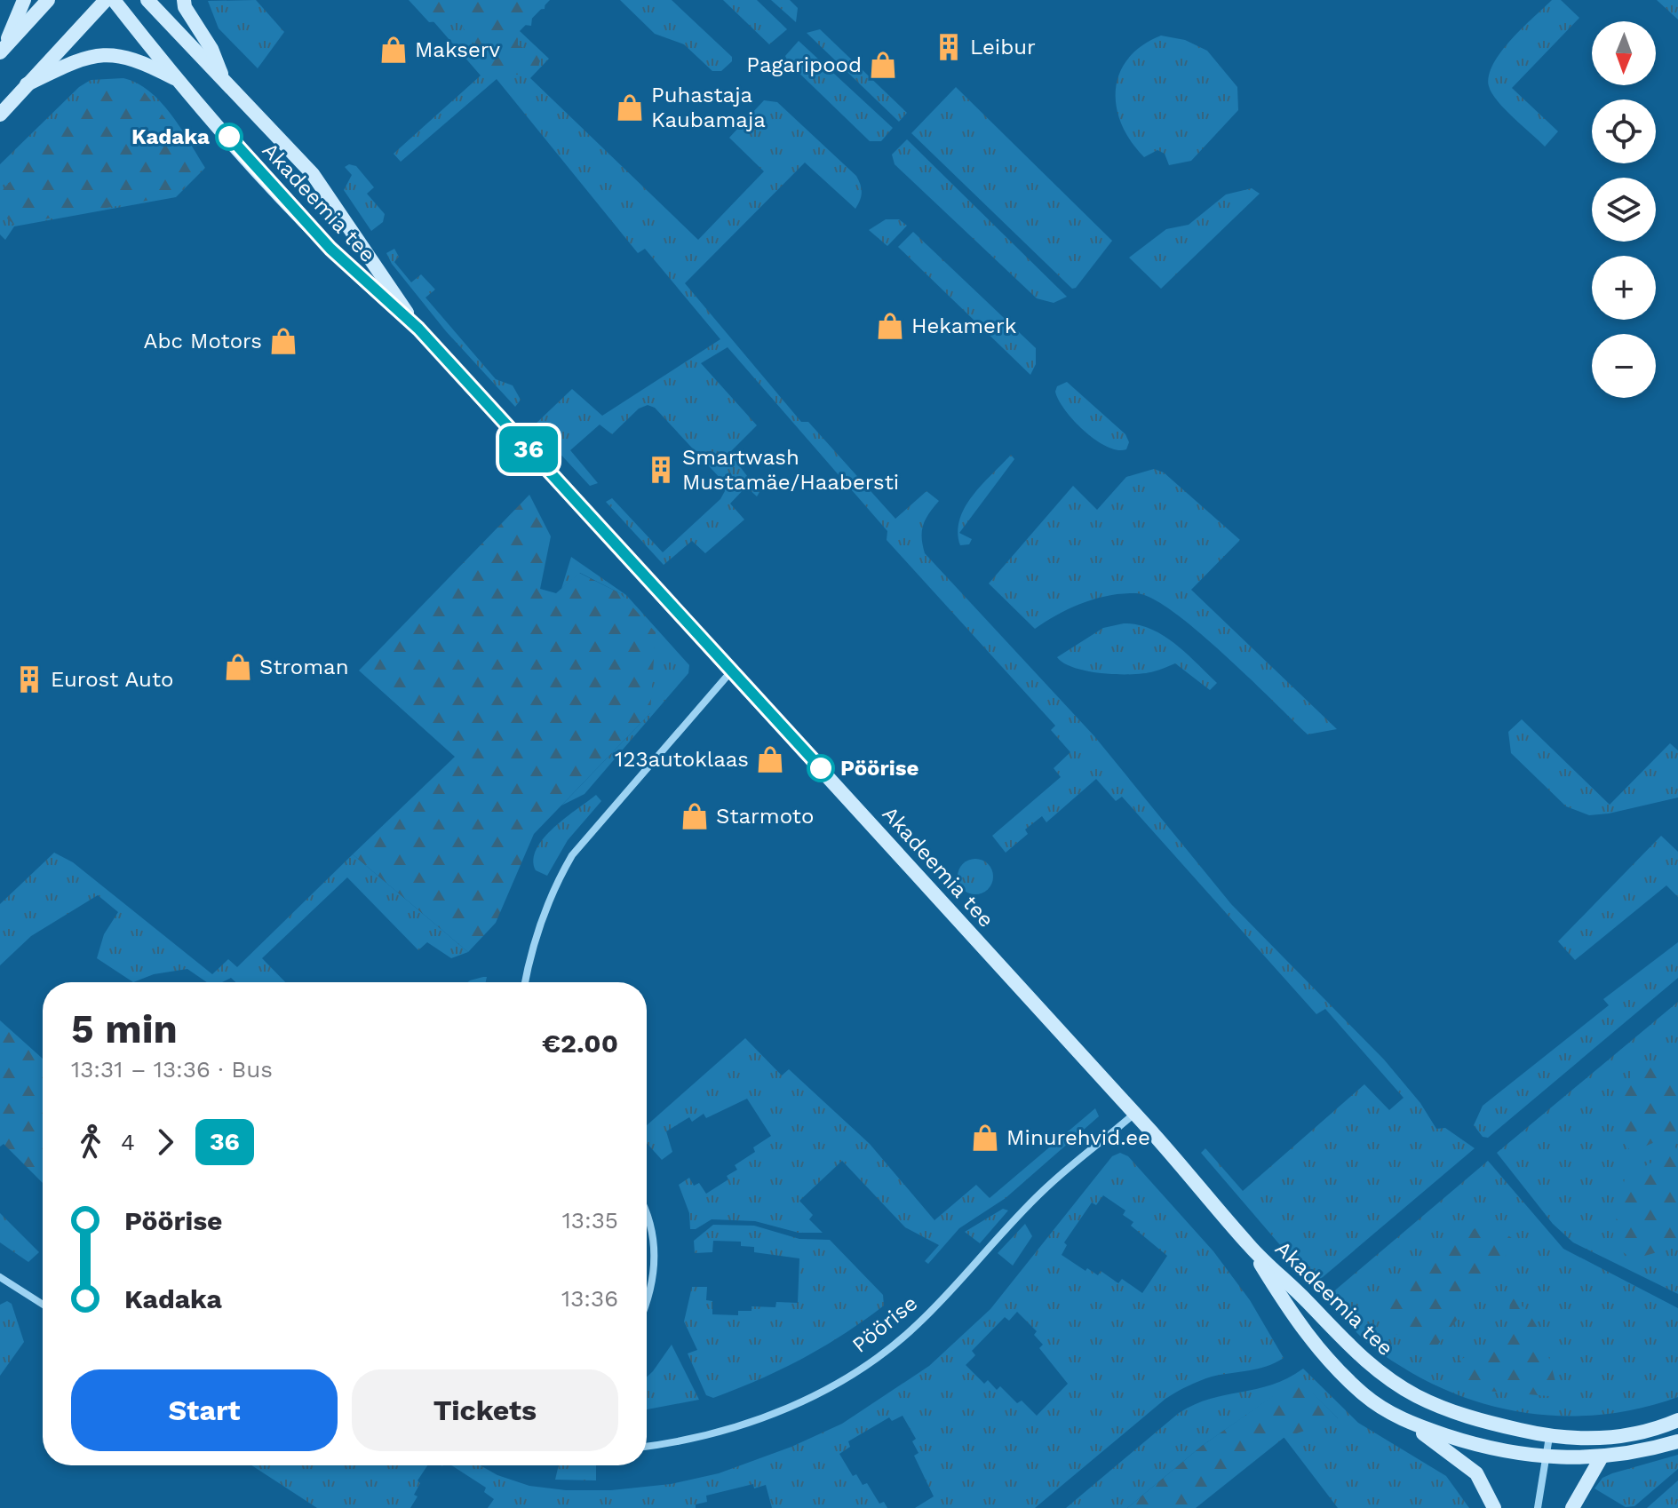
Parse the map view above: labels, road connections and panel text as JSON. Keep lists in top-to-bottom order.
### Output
{
  "streets": {
    "main road": ["Akadeemia tee"],
    "street": ["Pöörise"]
  },
  "crossings": [
    ["Akadeemia tee", "Pöörise"]
  ],
  "places": {
    "building": ["Leibur", "Smartwash Mustamäe/Haabersti", "Eurost Auto"],
    "shop": [
      "Makserv",
      "Pagaripood",
      "Puhastaja Kaubamaja",
      "Hekamerk",
      "Abc Motors",
      "Stroman",
      "123autoklaas",
      "Starmoto",
      "Minurehvid.ee"
    ],
    "other": ["Kadaka", "Pöörise"]
  },
  "lines": ["bus line 36"],
  "north": "bottom",
  "page": {
    "on_map": "36",
    "map_buttons": ["+", "−"],
    "heading": ["5 min", "13:31 – 13:36 · Bus", "€2.00"],
    "legs": ["4", "36"],
    "list": [
      {
        "name": "Pöörise",
        "value": "13:35"
      },
      {
        "name": "Kadaka",
        "value": "13:36"
      }
    ],
    "buttons": ["Start", "Tickets"]
  }
}
